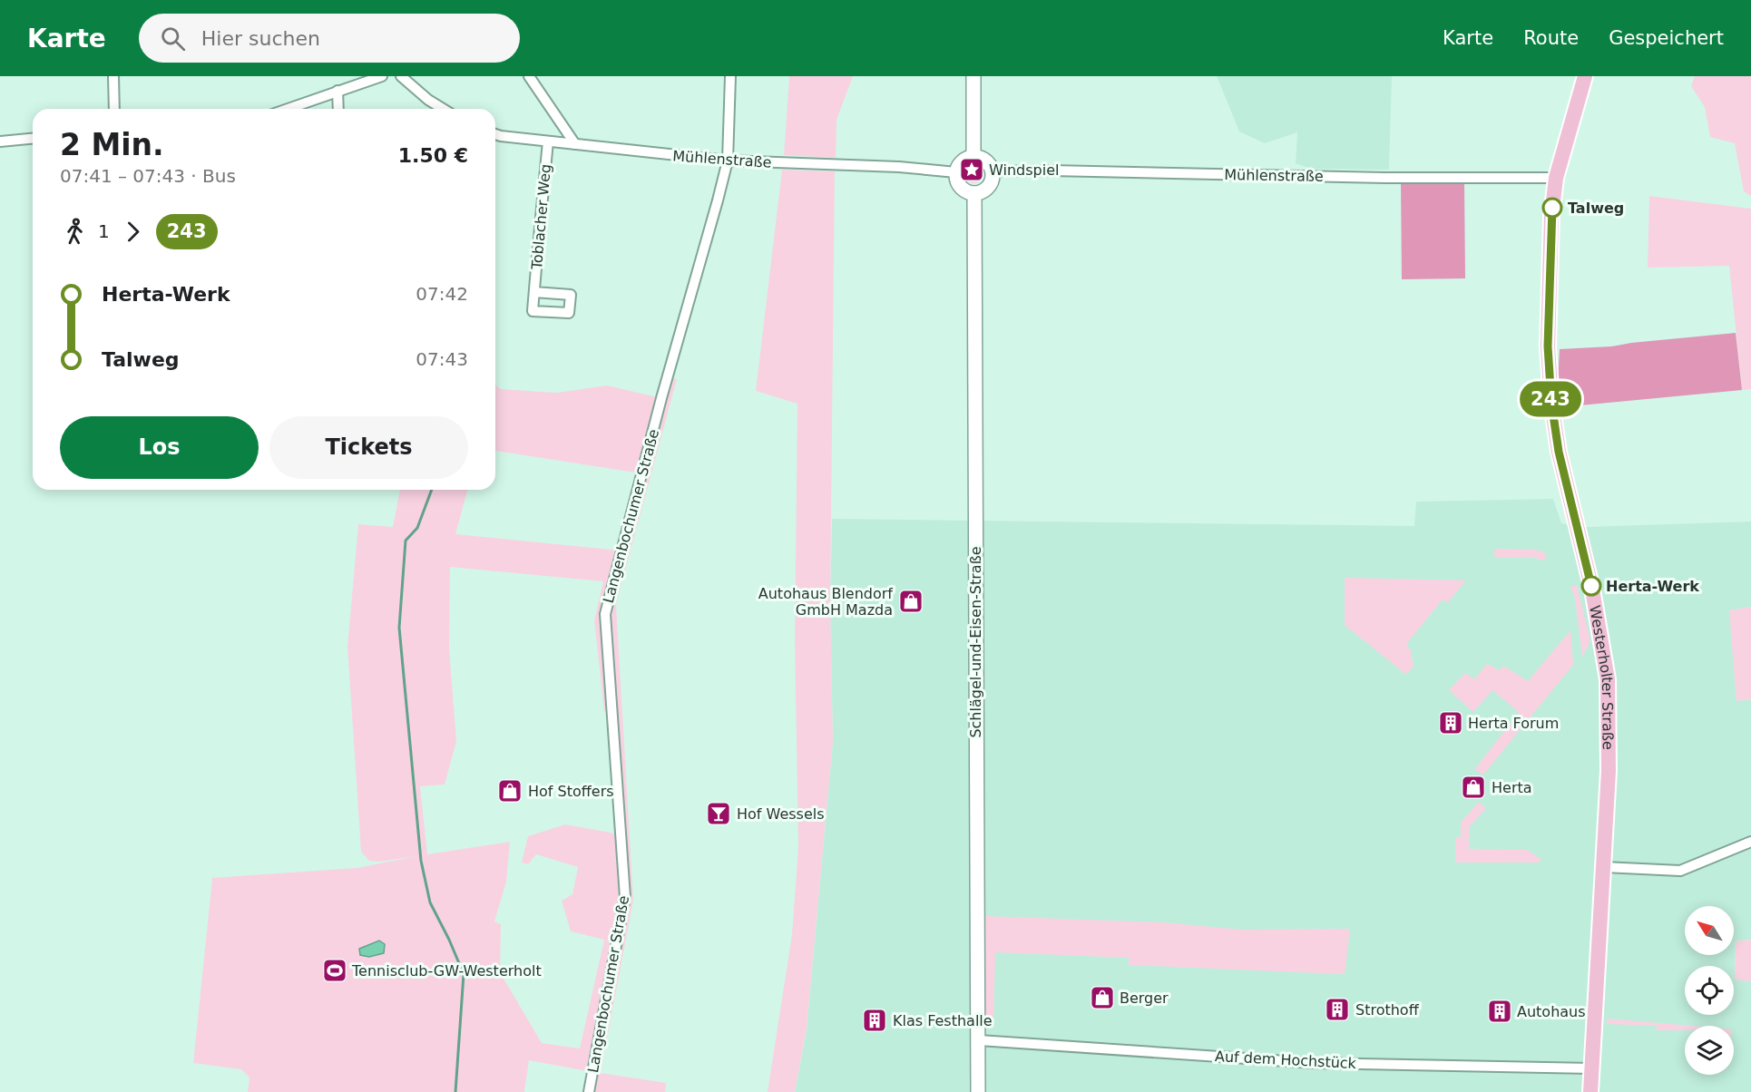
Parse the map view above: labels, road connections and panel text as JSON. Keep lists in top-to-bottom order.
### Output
{
  "streets": {
    "main road": ["Westerholter Straße"],
    "street": [
      "Mühlenstraße",
      "Toblacher Weg",
      "Langenbochumer Straße",
      "Schlägel-und-Eisen-Straße",
      "Auf dem Hochstück"
    ]
  },
  "crossings": [
    ["Mühlenstraße", "Toblacher Weg"],
    ["Mühlenstraße", "Langenbochumer Straße"],
    ["Mühlenstraße", "Schlägel-und-Eisen-Straße"],
    ["Mühlenstraße", "Westerholter Straße"],
    ["Schlägel-und-Eisen-Straße", "Auf dem Hochstück"],
    ["Westerholter Straße", "Auf dem Hochstück"]
  ],
  "places": {
    "place": ["Windspiel"],
    "other": ["Talweg", "Herta-Werk"],
    "shop": [
      "Autohaus Blendorf GmbH Mazda",
      "Herta",
      "Hof Stoffers",
      "Berger"
    ],
    "building": [
      "Herta Forum",
      "Strothoff",
      "Autohaus",
      "Klas Festhalle"
    ],
    "bar": ["Hof Wessels"],
    "sports": ["Tennisclub-GW-Westerholt"]
  },
  "lines": ["bus line 243"],
  "north": "top left",
  "page": {
    "header": "Karte",
    "search": "Hier suchen",
    "nav": ["Karte", "Route", "Gespeichert"],
    "on_map": "243",
    "heading": ["2 Min.", "07:41 – 07:43 · Bus", "1.50 €"],
    "legs": ["1", "243"],
    "list": [
      {
        "name": "Herta-Werk",
        "value": "07:42"
      },
      {
        "name": "Talweg",
        "value": "07:43"
      }
    ],
    "buttons": ["Los", "Tickets"]
  }
}
